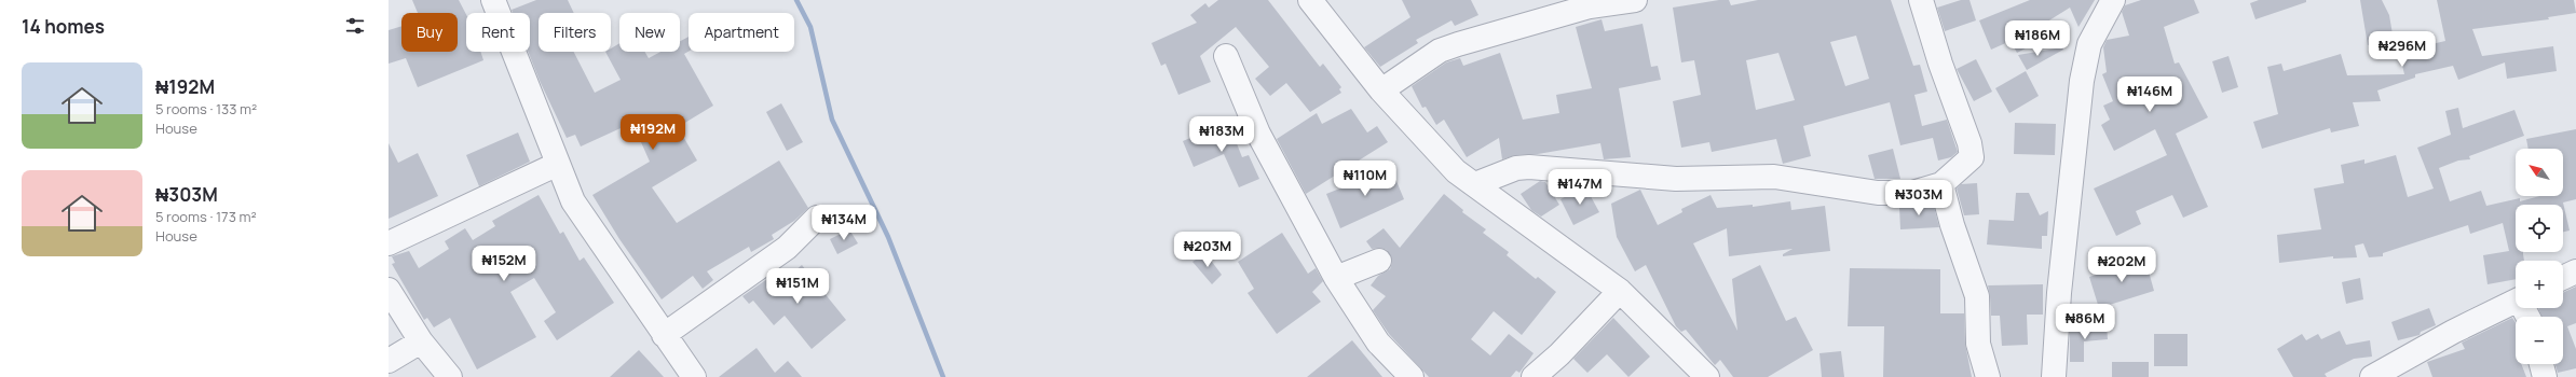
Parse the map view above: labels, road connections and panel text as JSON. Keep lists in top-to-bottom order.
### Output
{
  "north": "top left",
  "page": {
    "heading": "14 homes",
    "chip": [
      "Buy",
      "Rent",
      "Filters",
      "New",
      "Apartment"
    ],
    "price": [
      "₦186M",
      "₦296M",
      "₦146M",
      "₦192M",
      "₦183M",
      "₦110M",
      "₦147M",
      "₦303M",
      "₦134M",
      "₦203M",
      "₦152M",
      "₦202M",
      "₦151M",
      "₦86M"
    ],
    "list": [
      {
        "name": "₦192M",
        "note": "5 rooms · 133 m² · House"
      },
      {
        "name": "₦303M",
        "note": "5 rooms · 173 m² · House"
      }
    ],
    "map_buttons": ["+", "−"]
  }
}
